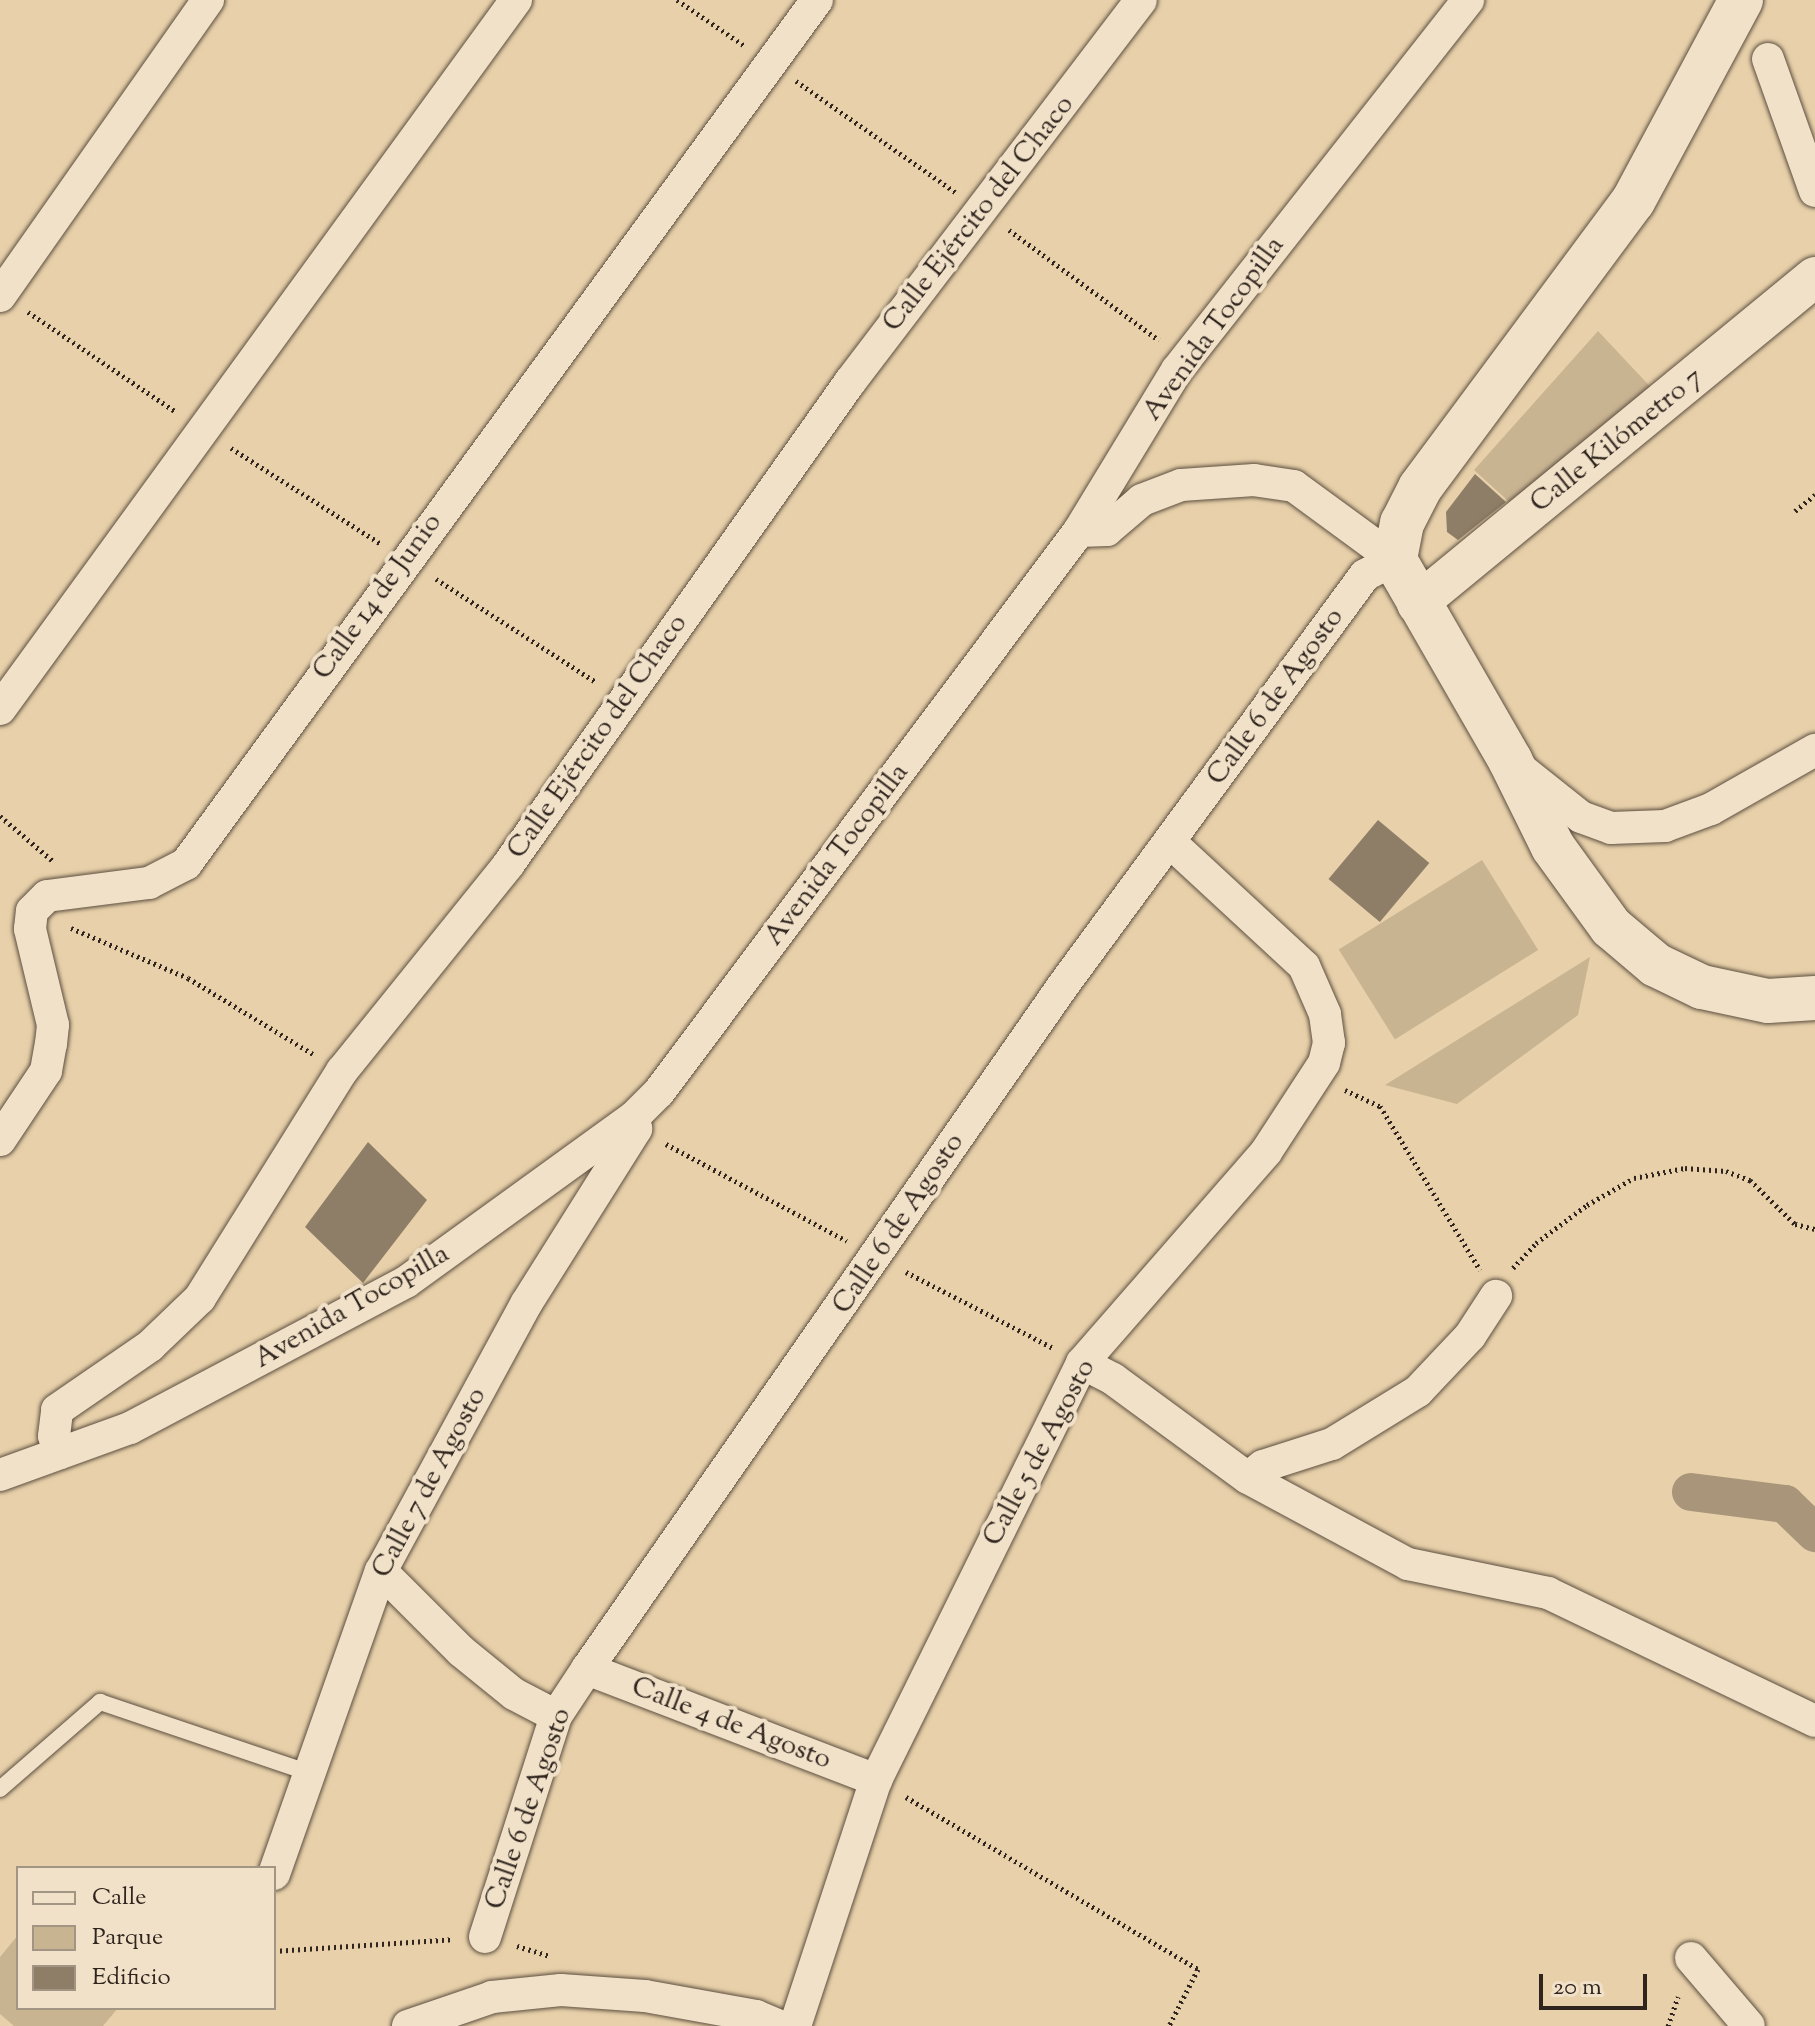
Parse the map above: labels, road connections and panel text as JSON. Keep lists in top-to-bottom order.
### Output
{
  "streets": {
    "street": [
      "Calle Ejército del Chaco",
      "Avenida Tocopilla",
      "Calle Kilómetro 7",
      "Calle 14 de Junio",
      "Calle 6 de Agosto",
      "Calle 5 de Agosto",
      "Calle 7 de Agosto",
      "Calle 4 de Agosto"
    ]
  },
  "crossings": [
    ["Calle Ejército del Chaco", "Avenida Tocopilla"],
    ["Avenida Tocopilla", "Calle 7 de Agosto"],
    ["Calle 6 de Agosto", "Calle 5 de Agosto"],
    ["Calle 6 de Agosto", "Calle 4 de Agosto"],
    ["Calle 5 de Agosto", "Calle 4 de Agosto"]
  ],
  "legend": ["Calle", "Parque", "Edificio"],
  "scale_bar": "20 m"
}
